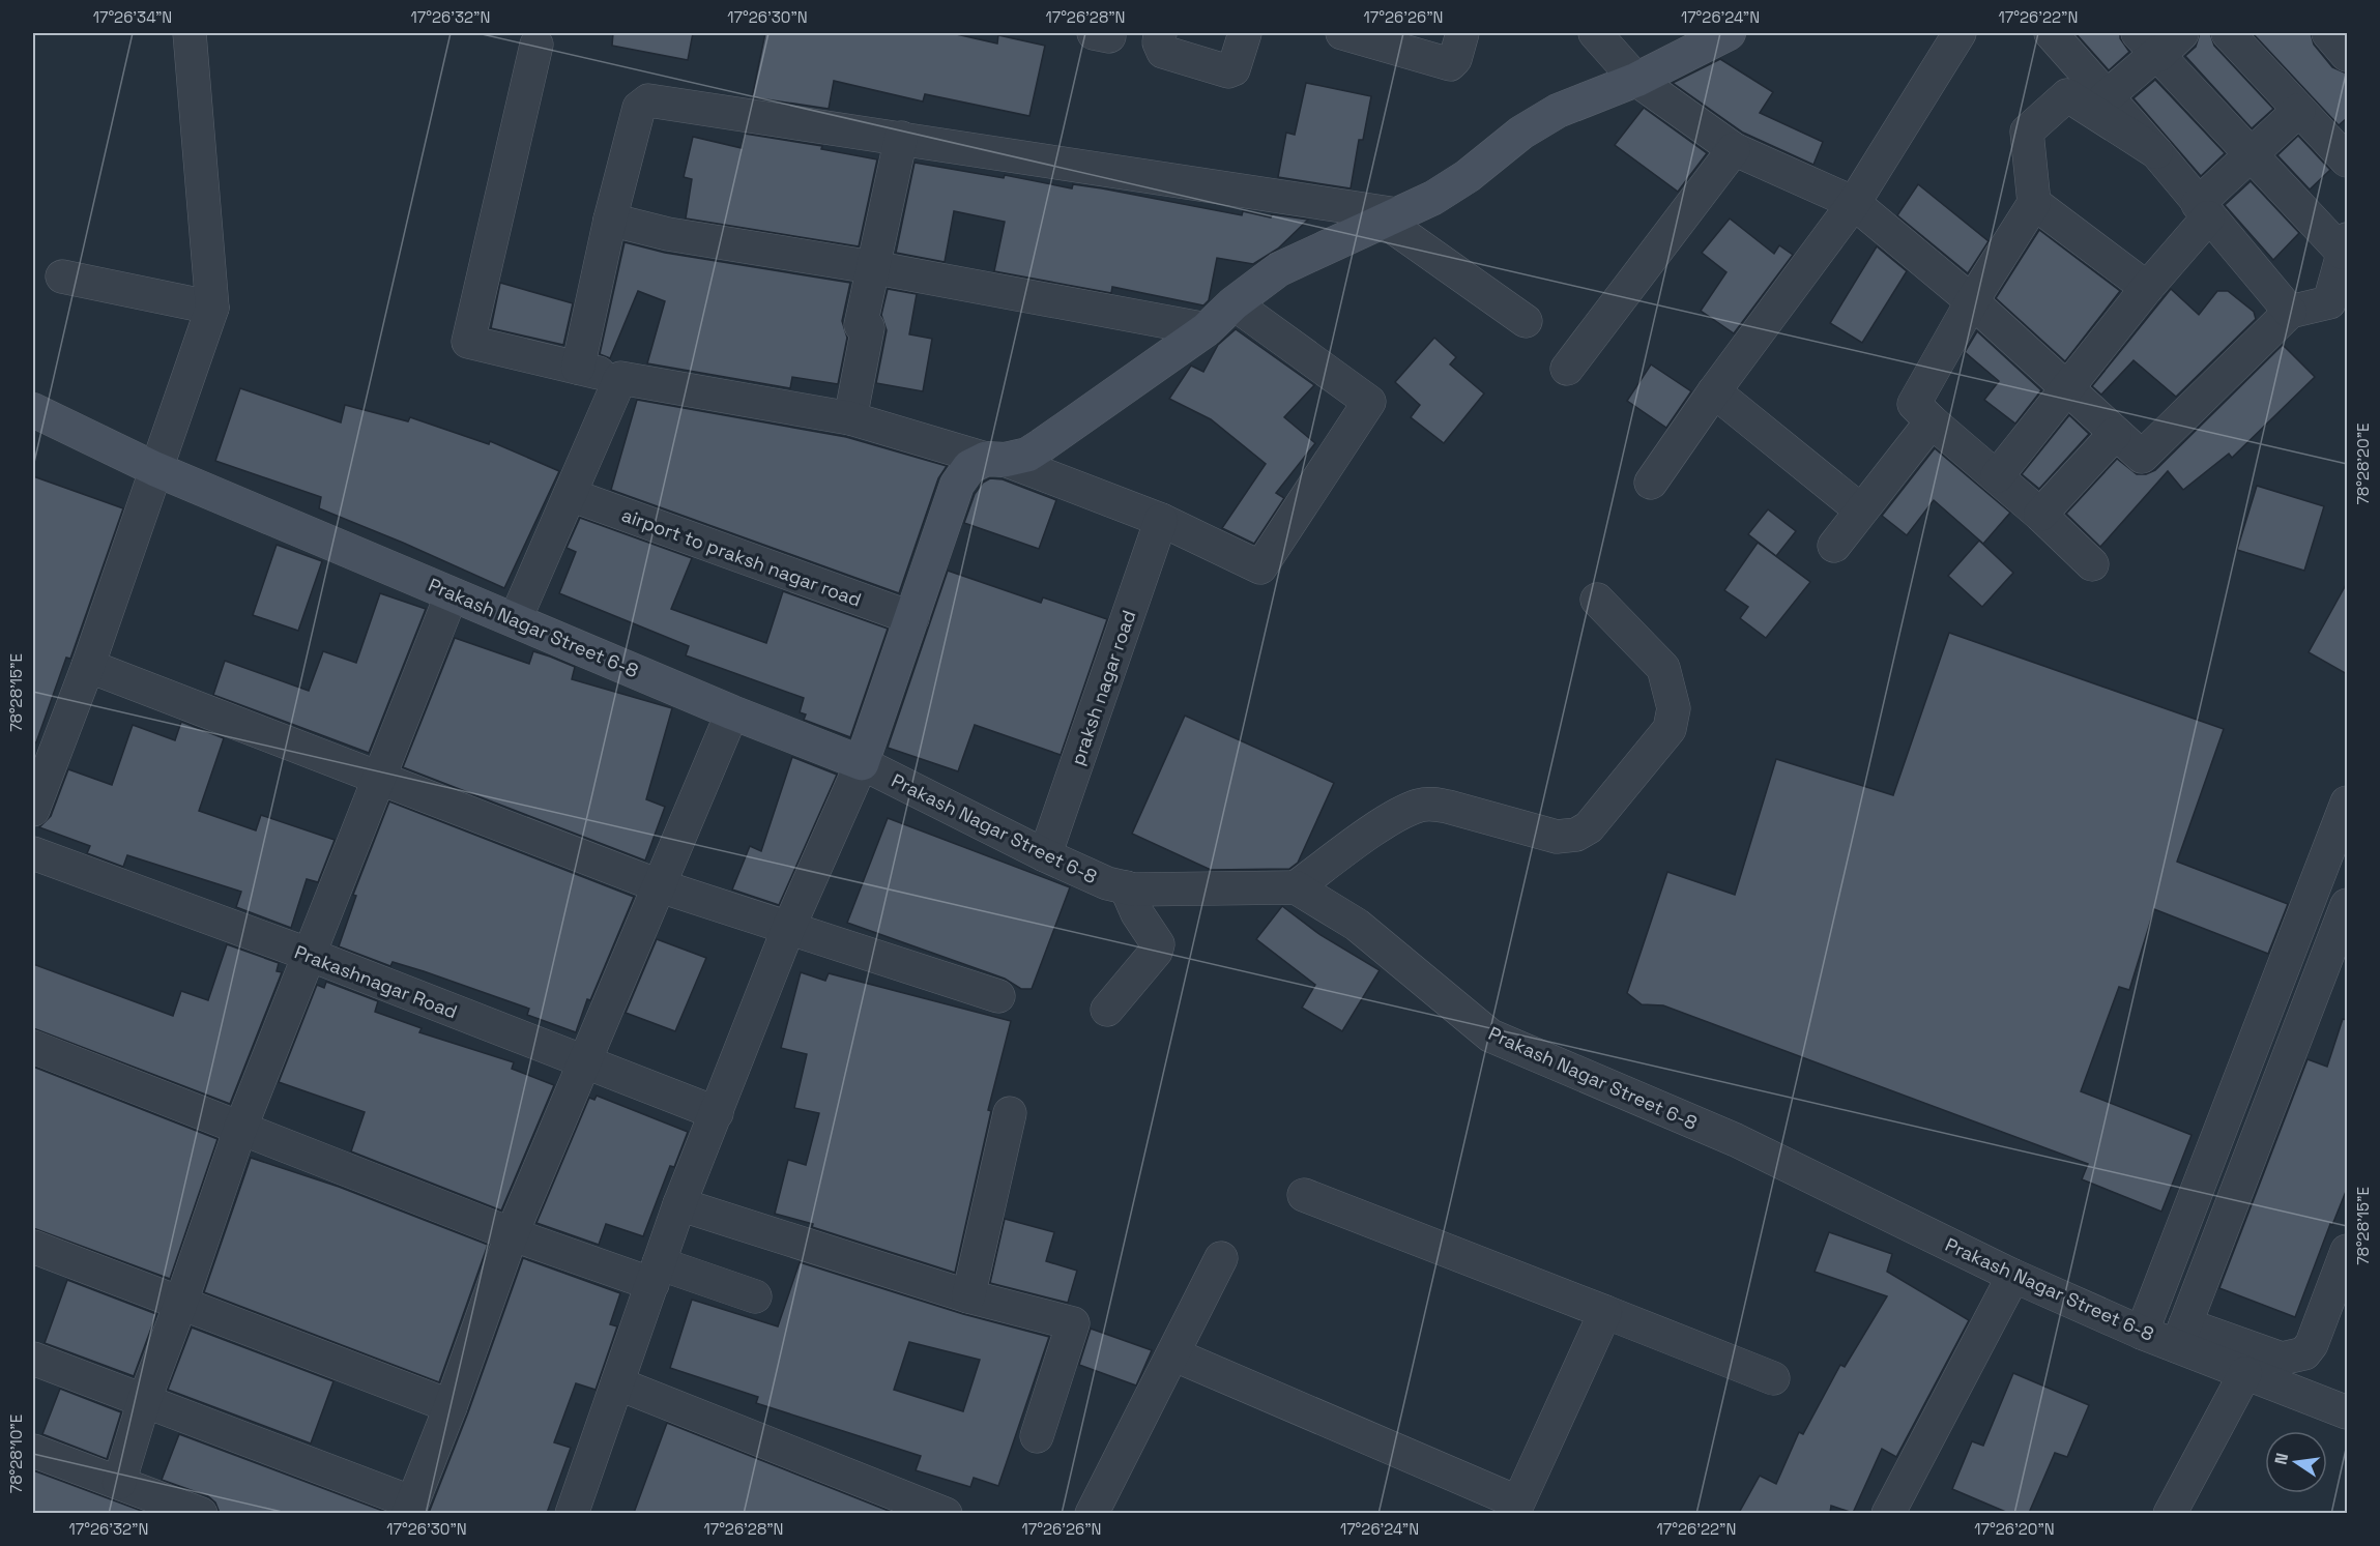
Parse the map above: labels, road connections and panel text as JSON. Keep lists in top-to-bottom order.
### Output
{
  "streets": {
    "street": [
      "airport to praksh nagar road",
      "Prakash Nagar Street 6-8",
      "praksh nagar road",
      "Prakashnagar Road"
    ]
  },
  "crossings": [
    ["Prakash Nagar Street 6-8", "praksh nagar road"]
  ],
  "north": "left",
  "coordinates": [
    "17°26'34\"N",
    "17°26'32\"N",
    "17°26'30\"N",
    "17°26'28\"N",
    "17°26'26\"N",
    "17°26'24\"N",
    "17°26'22\"N",
    "78°28'20\"E",
    "78°28'15\"E",
    "78°28'10\"E",
    "17°26'20\"N"
  ]
}
